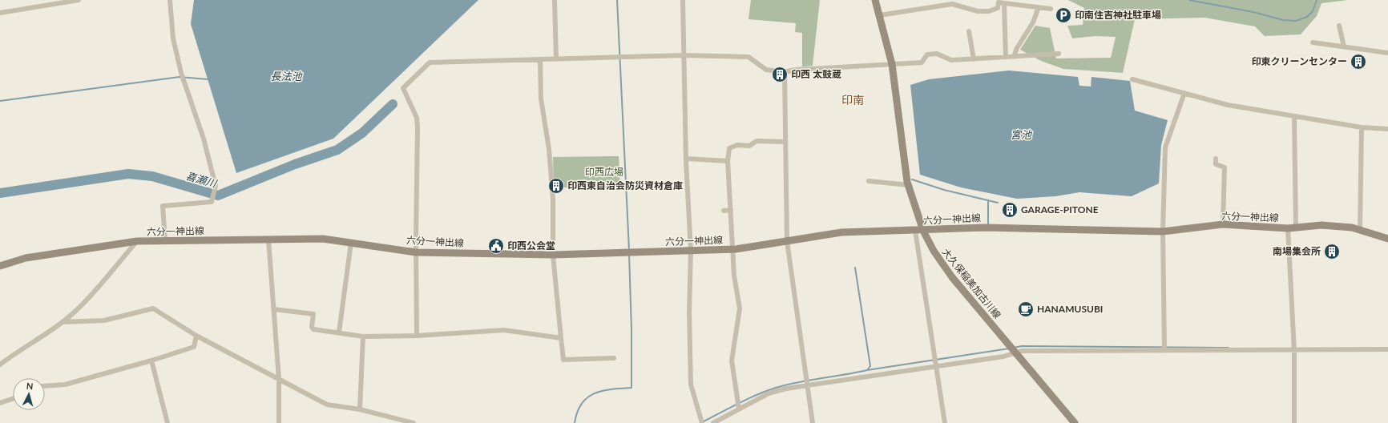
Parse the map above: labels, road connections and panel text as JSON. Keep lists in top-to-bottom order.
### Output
{
  "streets": {
    "main road": ["六分一神出線", "大久保稲美加古川線"]
  },
  "crossings": [
    ["六分一神出線", "大久保稲美加古川線"]
  ],
  "districts": ["印南"],
  "water": ["長法池", "宮池", "喜瀬川"],
  "parks": ["印西広場"],
  "places": {
    "parking": ["印南住吉神社駐車場"],
    "building": [
      "印東クリーンセンター",
      "印西 太鼓蔵",
      "印西東自治会防災資材倉庫",
      "GARAGE-PITONE",
      "南場集会所"
    ],
    "public building": ["印西公会堂"],
    "cafe": ["HANAMUSUBI"]
  },
  "north": "top"
}
